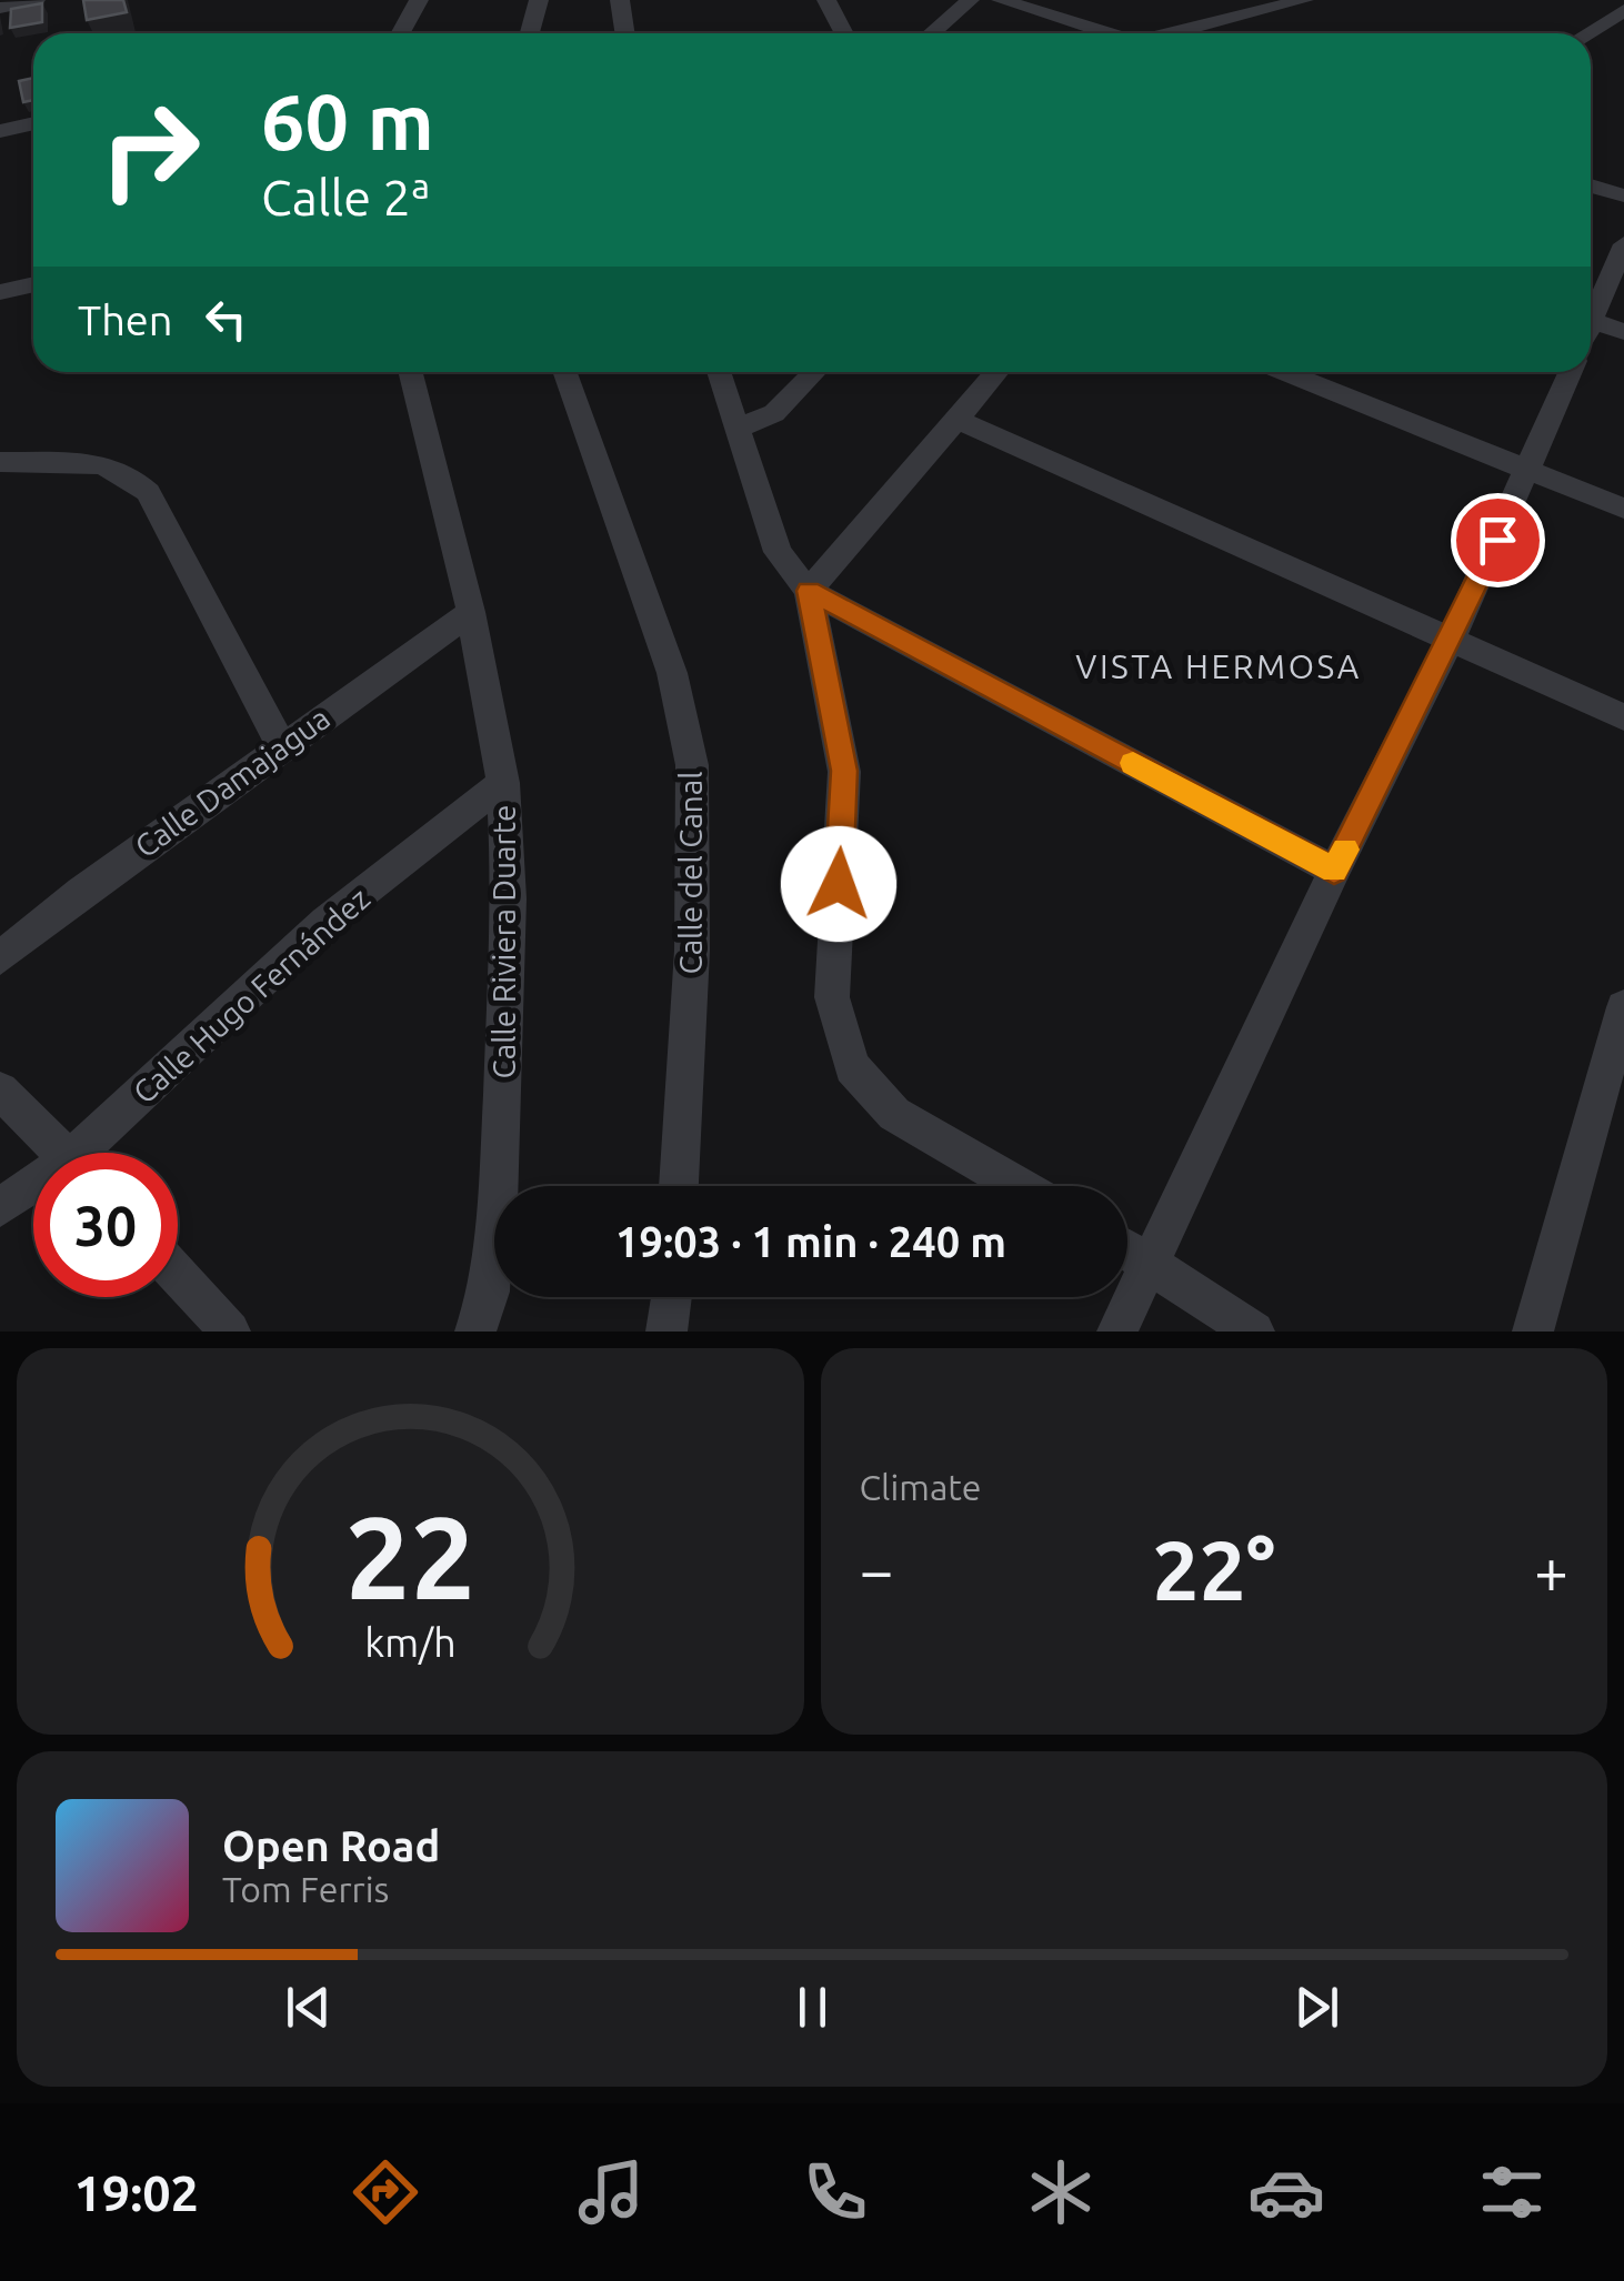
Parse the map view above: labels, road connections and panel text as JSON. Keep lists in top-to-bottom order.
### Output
{
  "streets": {
    "street": [
      "Calle Damajagua",
      "Calle del Canal",
      "Calle Riviera Duarte",
      "Calle Hugo Fernández"
    ]
  },
  "crossings": [
    ["Calle Damajagua", "Calle Riviera Duarte"],
    ["Calle Riviera Duarte", "Calle Hugo Fernández"]
  ],
  "districts": ["VISTA HERMOSA"],
  "page": {
    "turn": ["60 m", "Calle 2ª"],
    "then": "Then",
    "limit": "30",
    "trip": "19:03 · 1 min · 240 m",
    "tile": "Climate",
    "heat": ["−", "22°", "+"],
    "song": ["Open Road", "Tom Ferris"],
    "tabs": "19:02",
    "gauge": ["22", "km/h"]
  }
}
